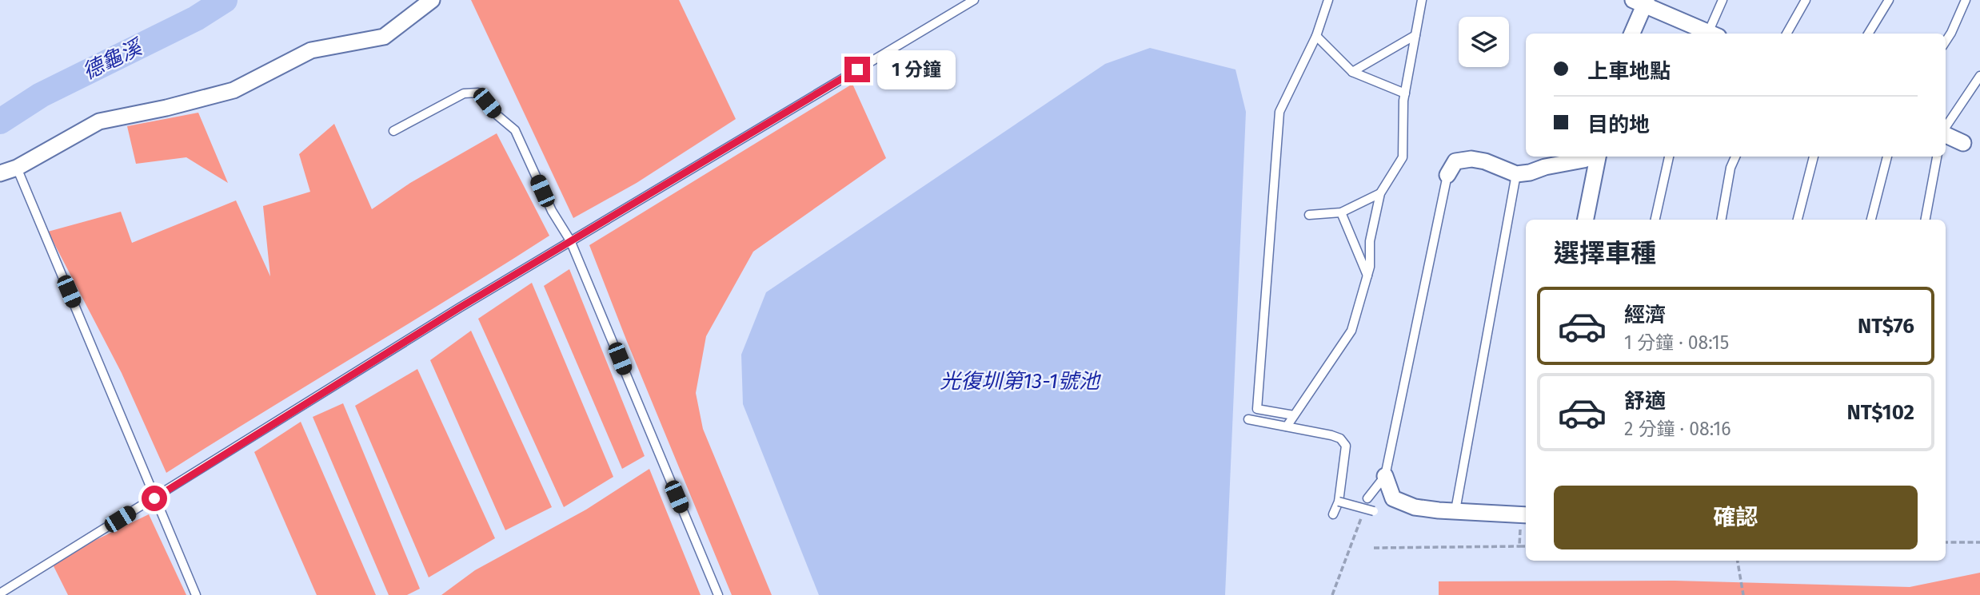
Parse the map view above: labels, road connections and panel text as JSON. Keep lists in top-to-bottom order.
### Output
{
  "water": ["德龜溪", "光復圳第13-1號池"],
  "page": {
    "banner": ["上車地點", "目的地"],
    "bubble": "1 分鐘",
    "heading": "選擇車種",
    "list": [
      {
        "name": "經濟",
        "note": "1 分鐘 · 08:15",
        "value": "NT$76"
      },
      {
        "name": "舒適",
        "note": "2 分鐘 · 08:16",
        "value": "NT$102"
      }
    ],
    "buttons": "確認"
  }
}
